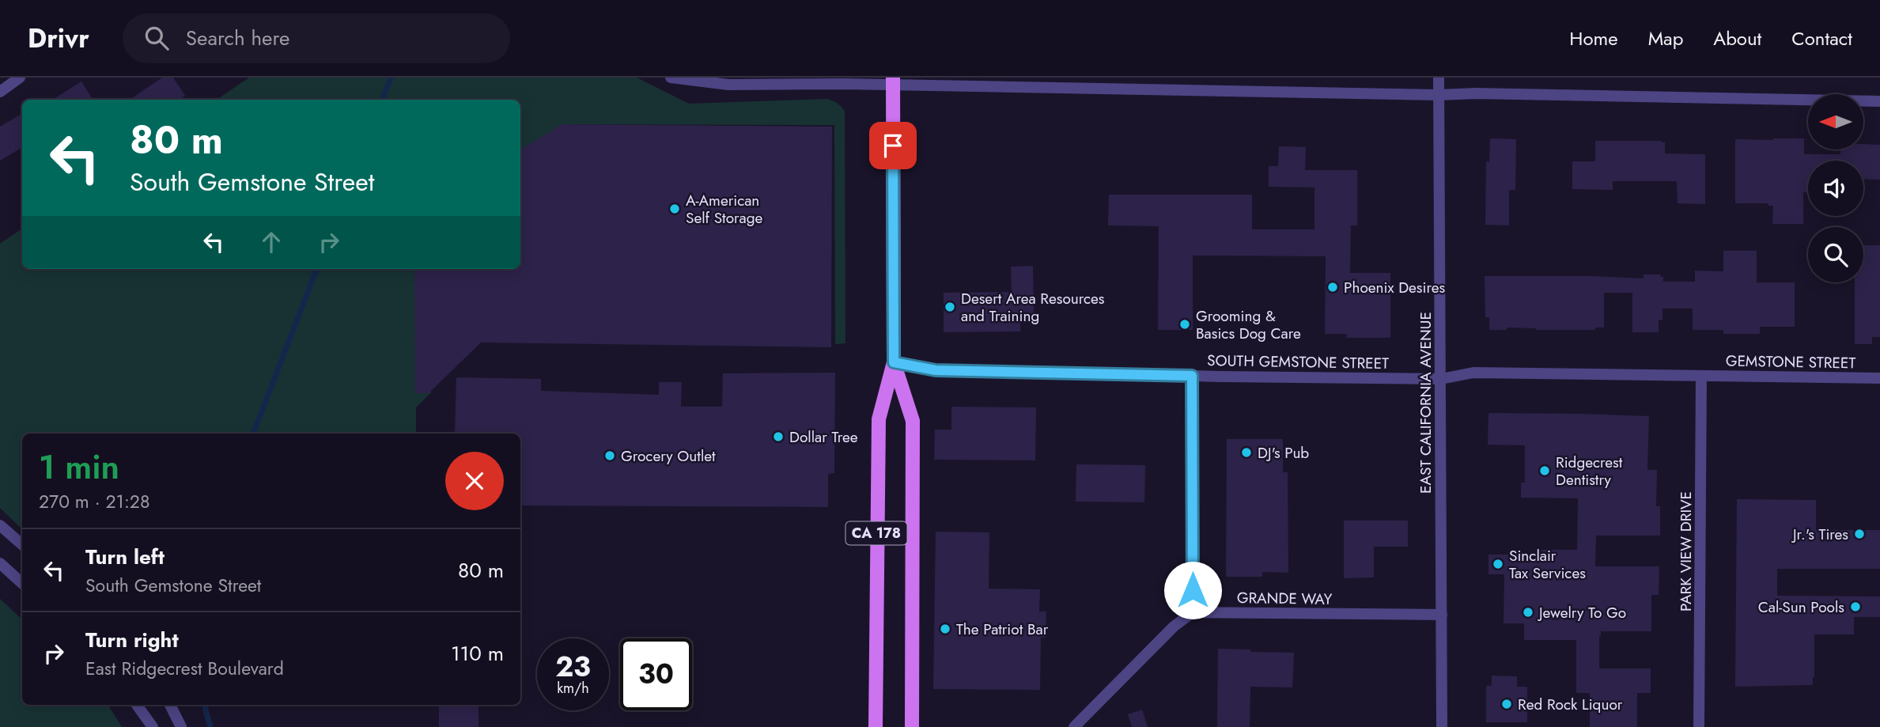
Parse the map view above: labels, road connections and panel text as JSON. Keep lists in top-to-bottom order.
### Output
{
  "streets": {
    "main road": ["CA 178"],
    "street": [
      "SOUTH GEMSTONE STREET",
      "GEMSTONE STREET",
      "EAST CALIFORNIA AVENUE",
      "PARK VIEW DRIVE",
      "GRANDE WAY"
    ]
  },
  "crossings": [
    ["SOUTH GEMSTONE STREET", "GEMSTONE STREET"],
    ["SOUTH GEMSTONE STREET", "EAST CALIFORNIA AVENUE"],
    ["SOUTH GEMSTONE STREET", "CA 178"],
    ["SOUTH GEMSTONE STREET", "PARK VIEW DRIVE"],
    ["GEMSTONE STREET", "PARK VIEW DRIVE"],
    ["EAST CALIFORNIA AVENUE", "GRANDE WAY"]
  ],
  "places": [
    "A-American Self Storage",
    "Phoenix Desires",
    "Desert Area Resources and Training",
    "Grooming & Basics Dog Care",
    "Dollar Tree",
    "DJ's Pub",
    "Grocery Outlet",
    "Ridgecrest Dentistry",
    "Jr.'s Tires",
    "Sinclair Tax Services",
    "Cal-Sun Pools",
    "Jewelry To Go",
    "The Patriot Bar",
    "Red Rock Liquor"
  ],
  "north": "left",
  "page": {
    "header": "Drivr",
    "search": "Search here",
    "nav": [
      "Home",
      "Map",
      "About",
      "Contact"
    ],
    "turn": ["80 m", "South Gemstone Street"],
    "heading": ["1 min", "270 m · 21:28"],
    "list": [
      {
        "name": "Turn left",
        "note": "South Gemstone Street",
        "value": "80 m"
      },
      {
        "name": "Turn right",
        "note": "East Ridgecrest Boulevard",
        "value": "110 m"
      }
    ],
    "speed": "23 km/h",
    "limit": "30"
  }
}
